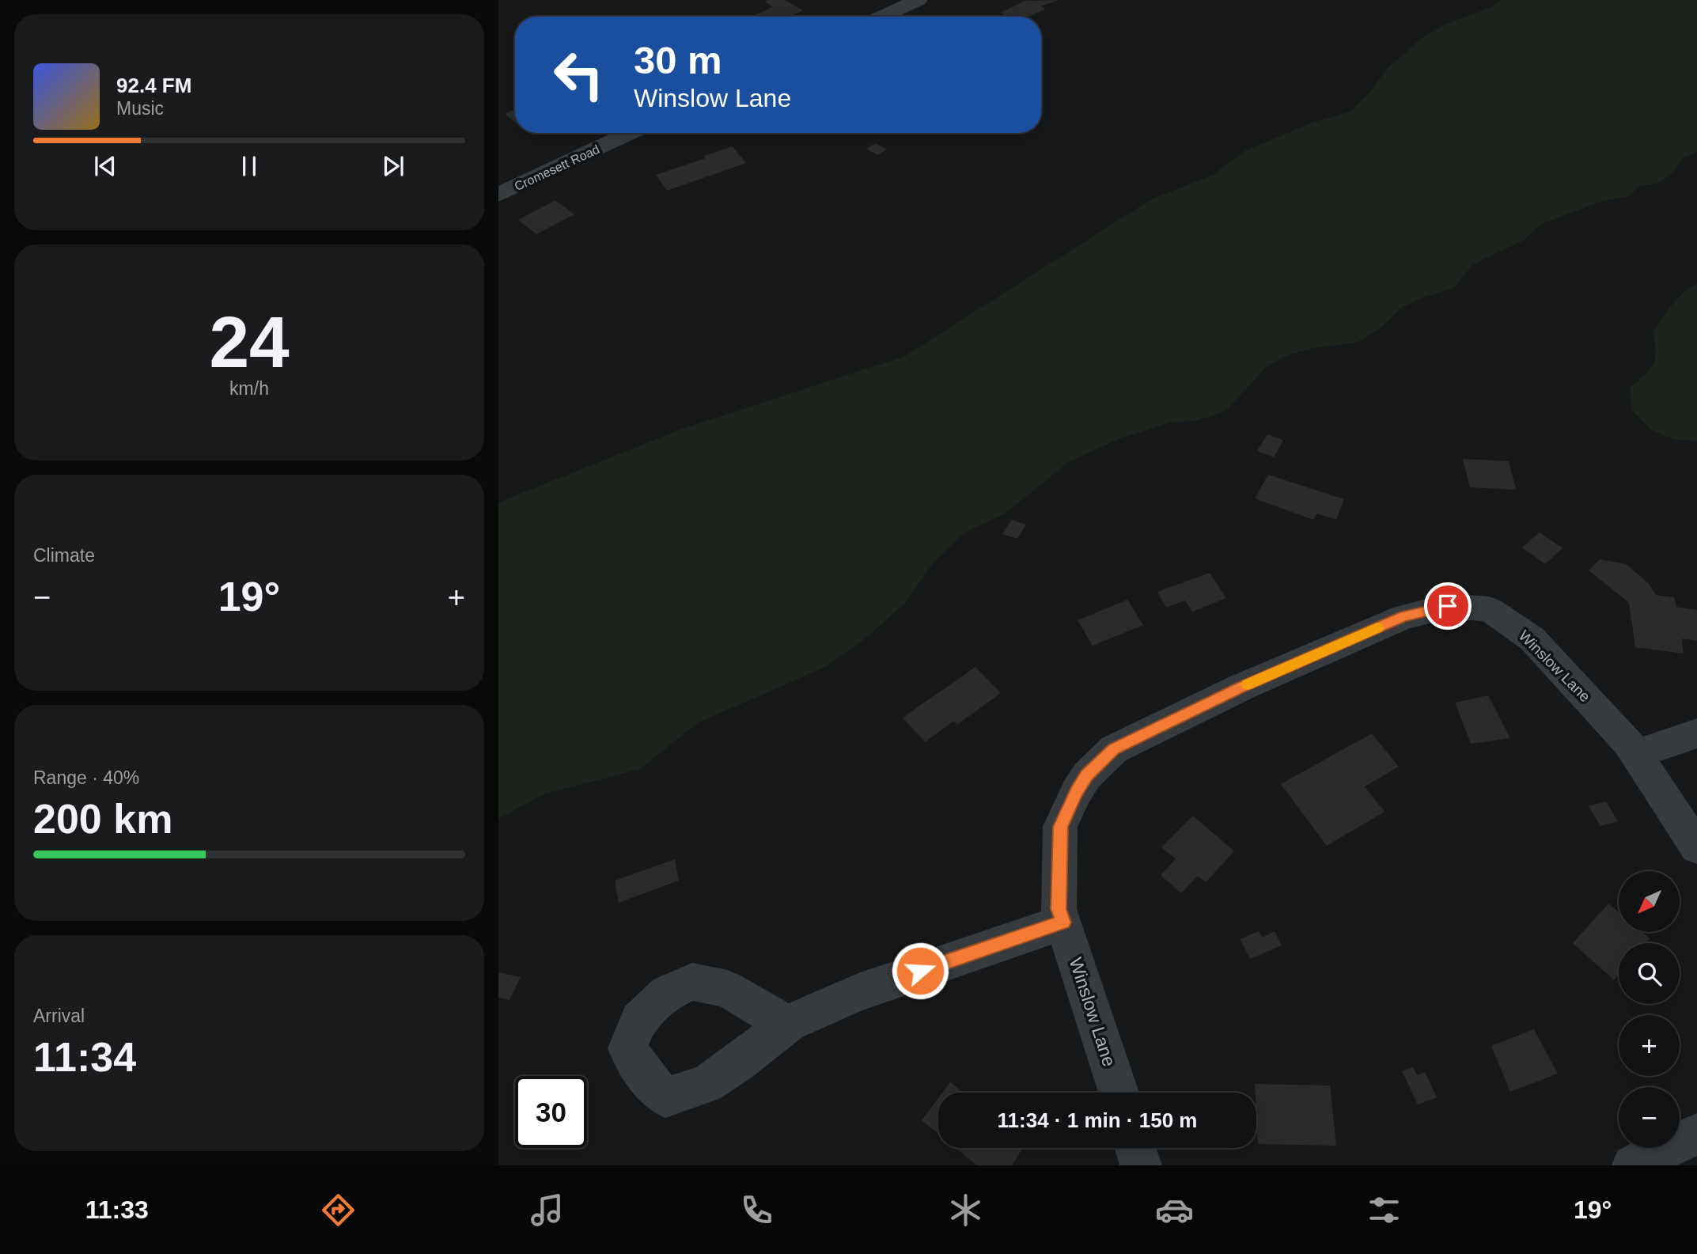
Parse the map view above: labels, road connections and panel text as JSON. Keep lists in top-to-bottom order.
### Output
{
  "streets": {
    "street": ["Cromesett Road", "Winslow Lane"]
  },
  "north": "bottom left",
  "page": {
    "turn": ["30 m", "Winslow Lane"],
    "song": ["92.4 FM", "Music"],
    "tile": [
      ["24", "km/h"],
      "Climate",
      ["Range · 40%", "200 km"],
      ["Arrival", "11:34"]
    ],
    "heat": ["−", "19°", "+"],
    "map_buttons": ["+", "−"],
    "limit": "30",
    "trip": "11:34 · 1 min · 150 m",
    "tabs": ["11:33", "19°"]
  }
}
